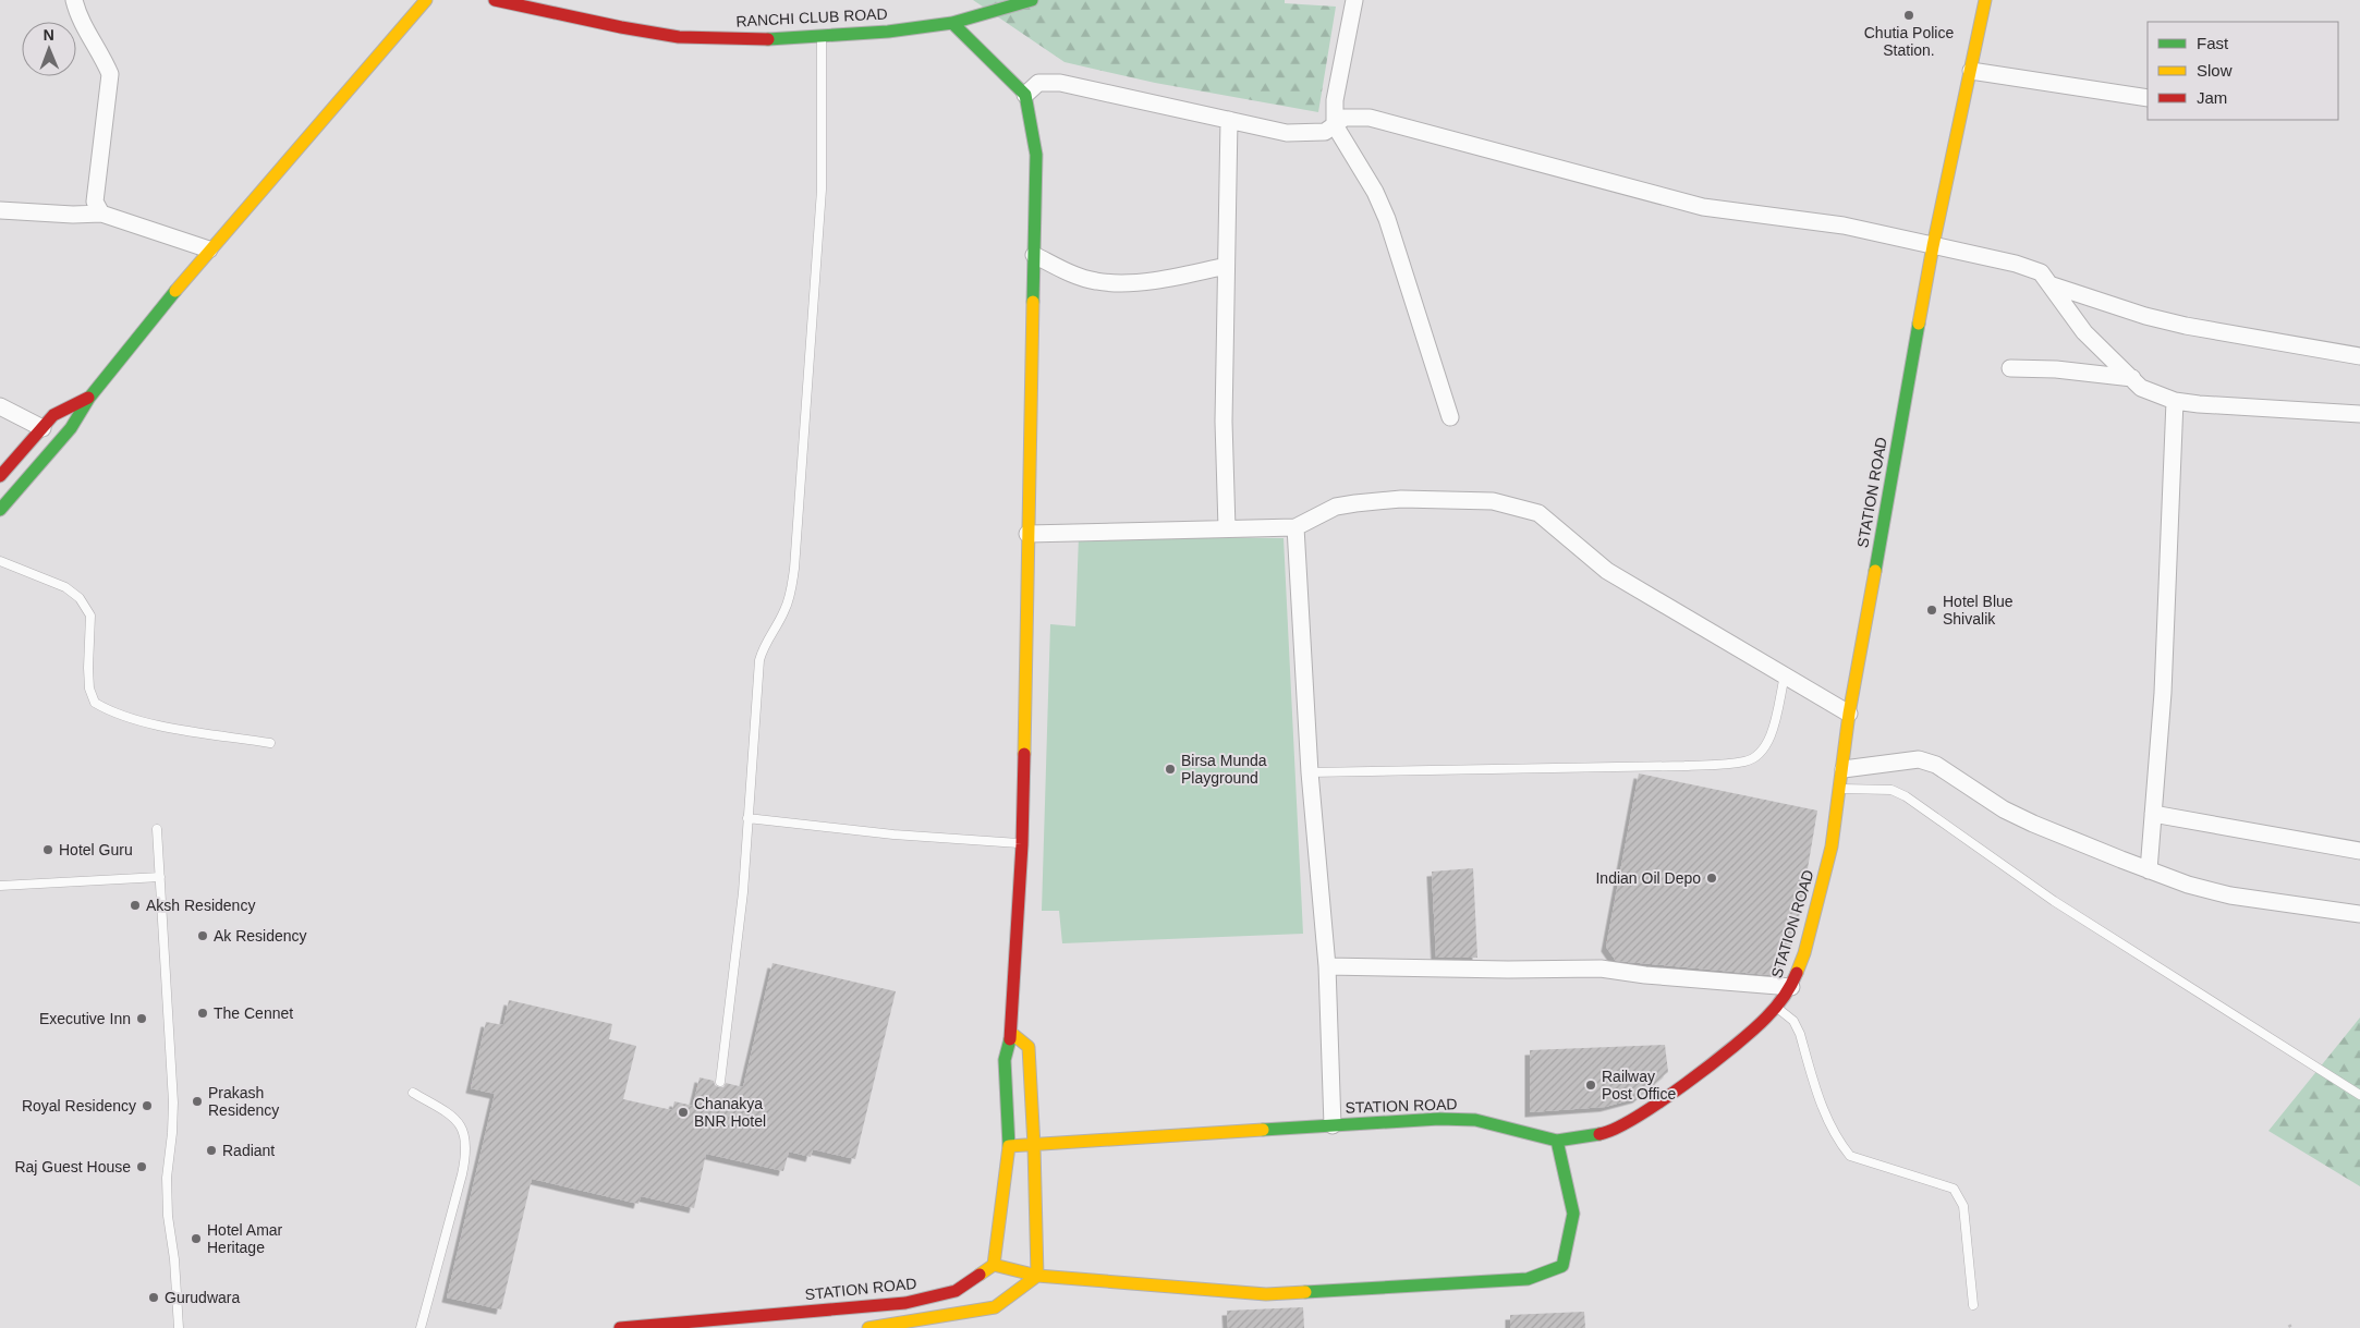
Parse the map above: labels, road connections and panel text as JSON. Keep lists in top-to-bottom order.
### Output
{
  "streets": {
    "street": ["RANCHI CLUB ROAD", "STATION ROAD"]
  },
  "places": [
    "Chutia Police Station.",
    "Hotel Blue Shivalik",
    "Birsa Munda Playground",
    "Hotel Guru",
    "Indian Oil Depo",
    "Aksh Residency",
    "Ak Residency",
    "The Cennet",
    "Executive Inn",
    "Railway Post Office",
    "Prakash Residency",
    "Royal Residency",
    "Chanakya BNR Hotel",
    "Radiant",
    "Raj Guest House",
    "Hotel Amar Heritage",
    "Gurudwara"
  ],
  "legend": ["Fast", "Slow", "Jam"],
  "north": "top"
}
